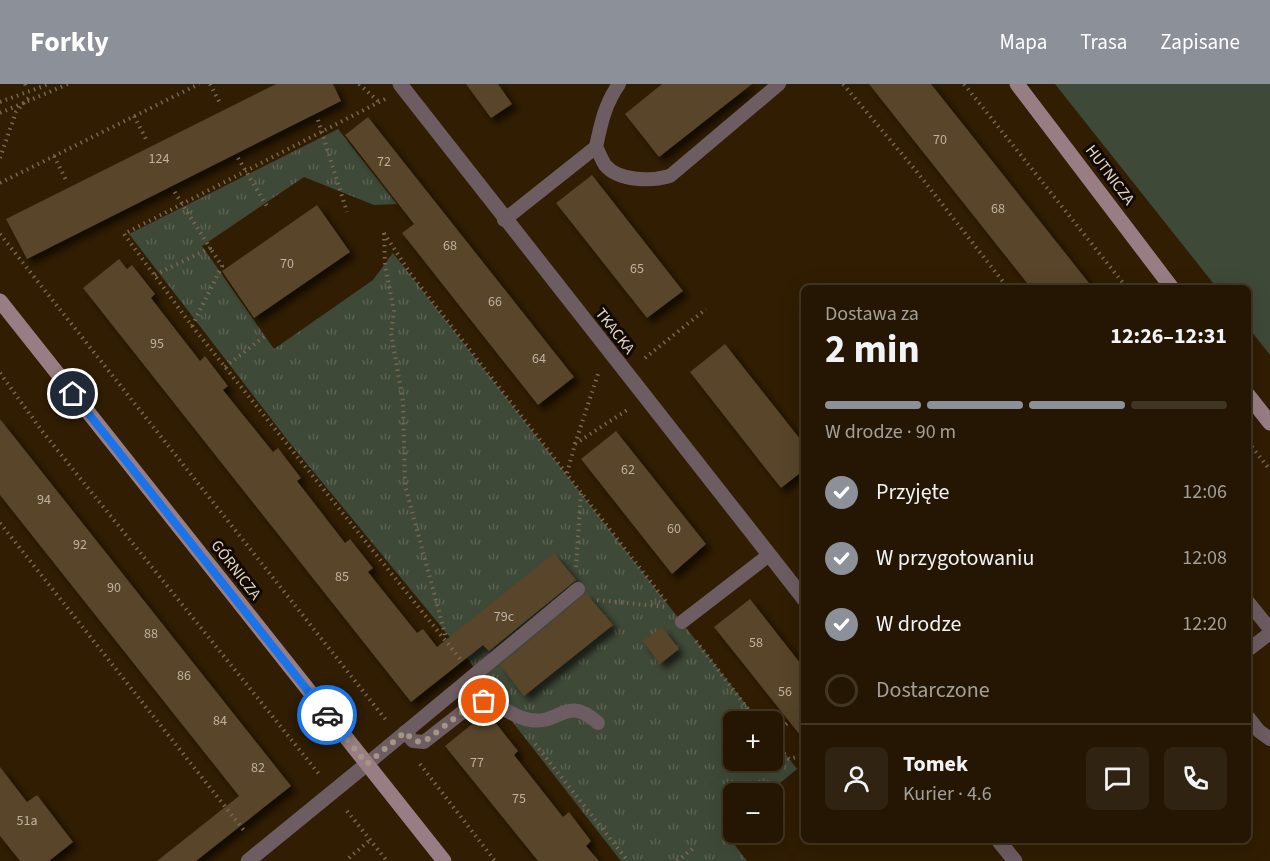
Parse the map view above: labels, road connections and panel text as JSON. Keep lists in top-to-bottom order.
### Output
{
  "streets": {
    "street": ["HUTNICZA", "TKACKA", "GÓRNICZA"]
  },
  "house_numbers": [
    "70",
    "124",
    "72",
    "68",
    "68",
    "70",
    "65",
    "66",
    "95",
    "64",
    "62",
    "94",
    "60",
    "92",
    "85",
    "90",
    "79c",
    "88",
    "58",
    "86",
    "56",
    "84",
    "77",
    "82",
    "75",
    "51a"
  ],
  "page": {
    "header": "Forkly",
    "nav": ["Mapa", "Trasa", "Zapisane"],
    "heading": ["2 min", "Dostawa za", "12:26–12:31"],
    "panel": ["Tomek", "Kurier · 4.6"],
    "bar": "W drodze · 90 m",
    "list": [
      ["Przyjęte", "12:06"],
      ["W przygotowaniu", "12:08"],
      ["W drodze", "12:20"],
      "Dostarczone"
    ],
    "map_buttons": ["+", "−"]
  }
}
